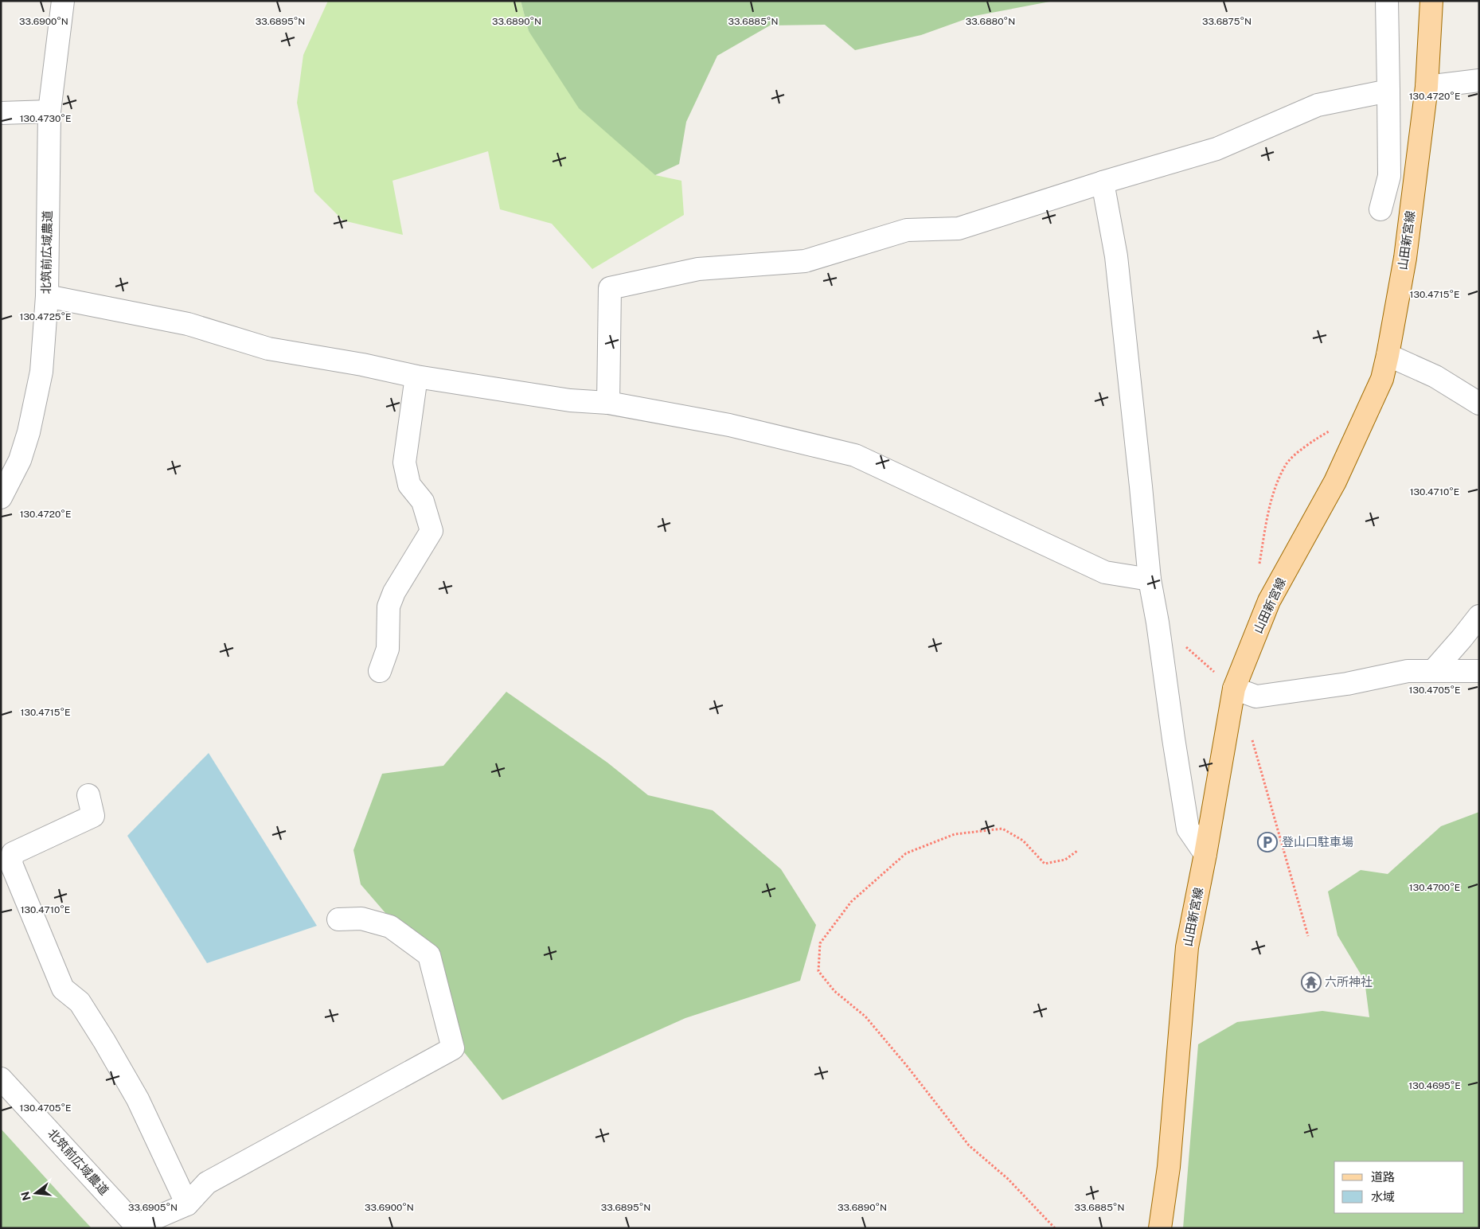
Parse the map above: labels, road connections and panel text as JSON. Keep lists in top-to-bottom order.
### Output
{
  "streets": {
    "main road": ["山田新宮線"],
    "street": ["北筑前広域農道"]
  },
  "places": {
    "parking": ["登山口駐車場"],
    "temple": ["六所神社"]
  },
  "legend": ["道路", "水域"],
  "north": "left",
  "coordinates": [
    "33.6900°N",
    "33.6895°N",
    "33.6890°N",
    "33.6885°N",
    "33.6880°N",
    "33.6875°N",
    "130.4720°E",
    "130.4730°E",
    "130.4715°E",
    "130.4725°E",
    "130.4710°E",
    "130.4705°E",
    "130.4700°E",
    "130.4695°E",
    "33.6905°N"
  ]
}
